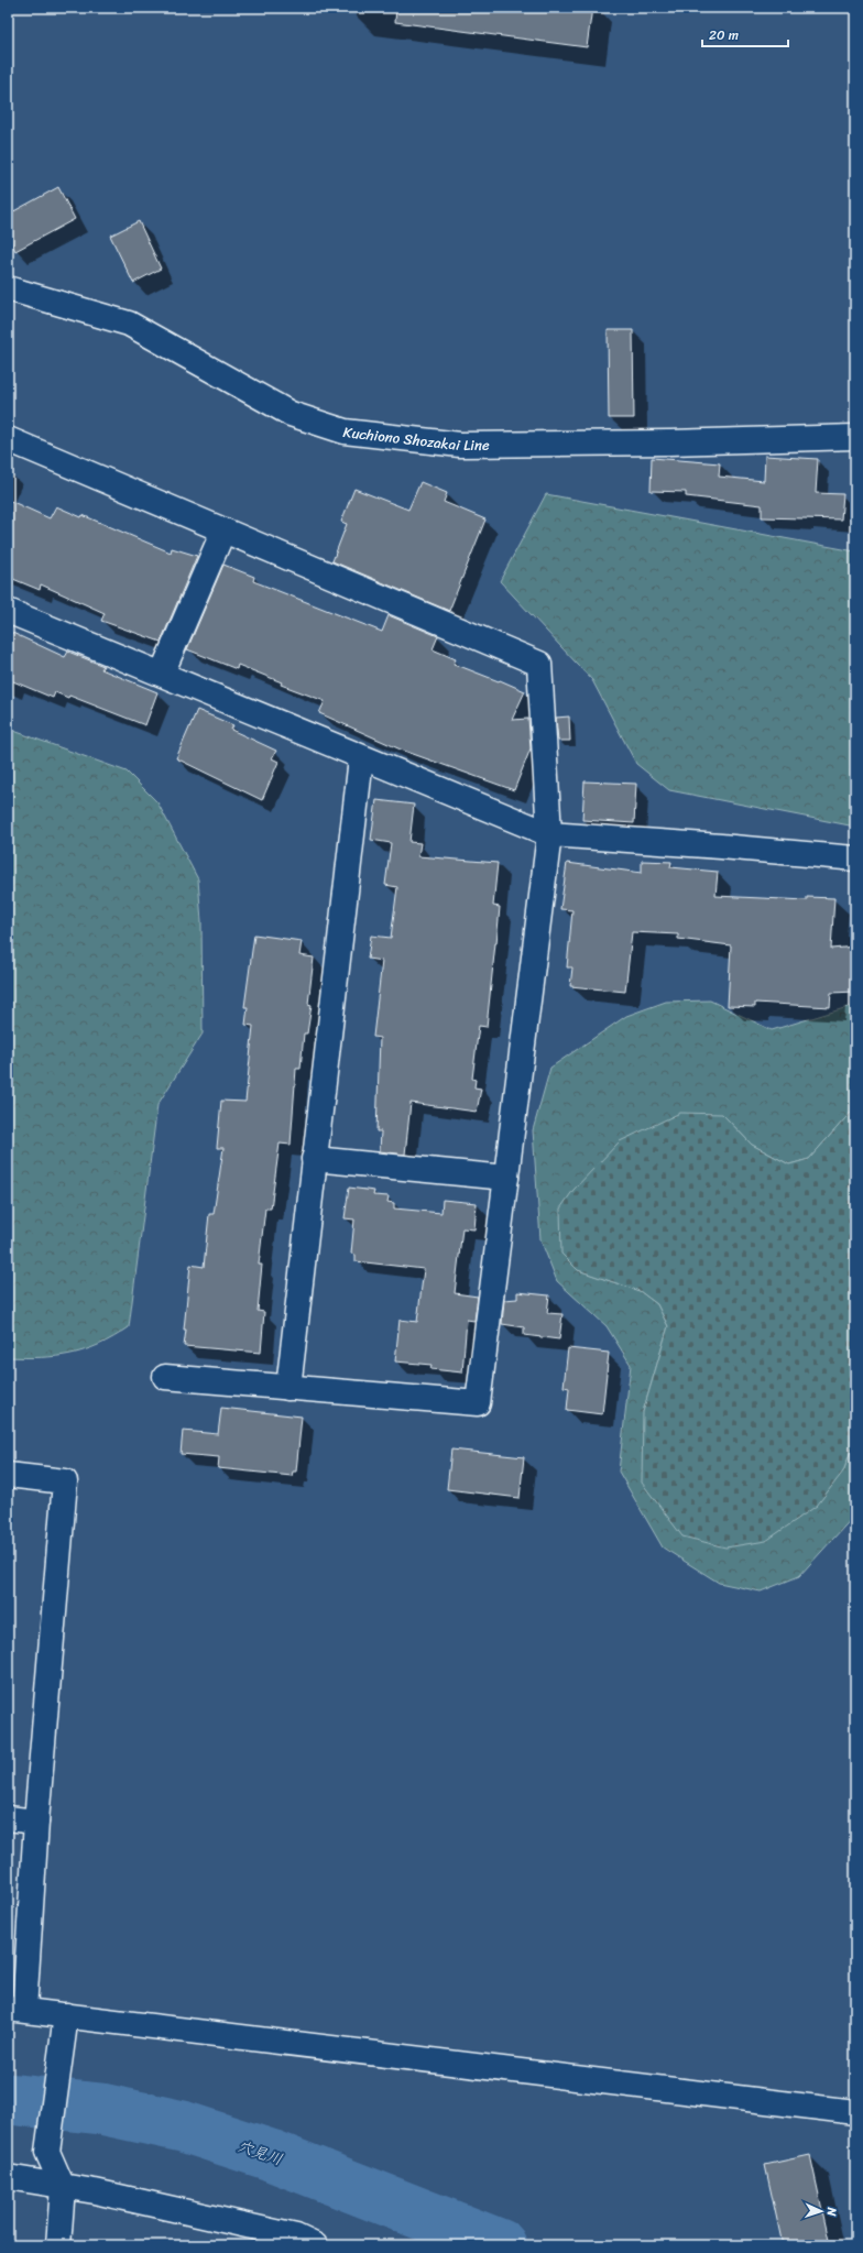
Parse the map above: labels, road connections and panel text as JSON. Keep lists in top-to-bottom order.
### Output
{
  "streets": {
    "street": ["Kuchiono Shozakai Line"]
  },
  "water": ["穴見川"],
  "scale_bar": "20 m",
  "north": "right"
}
